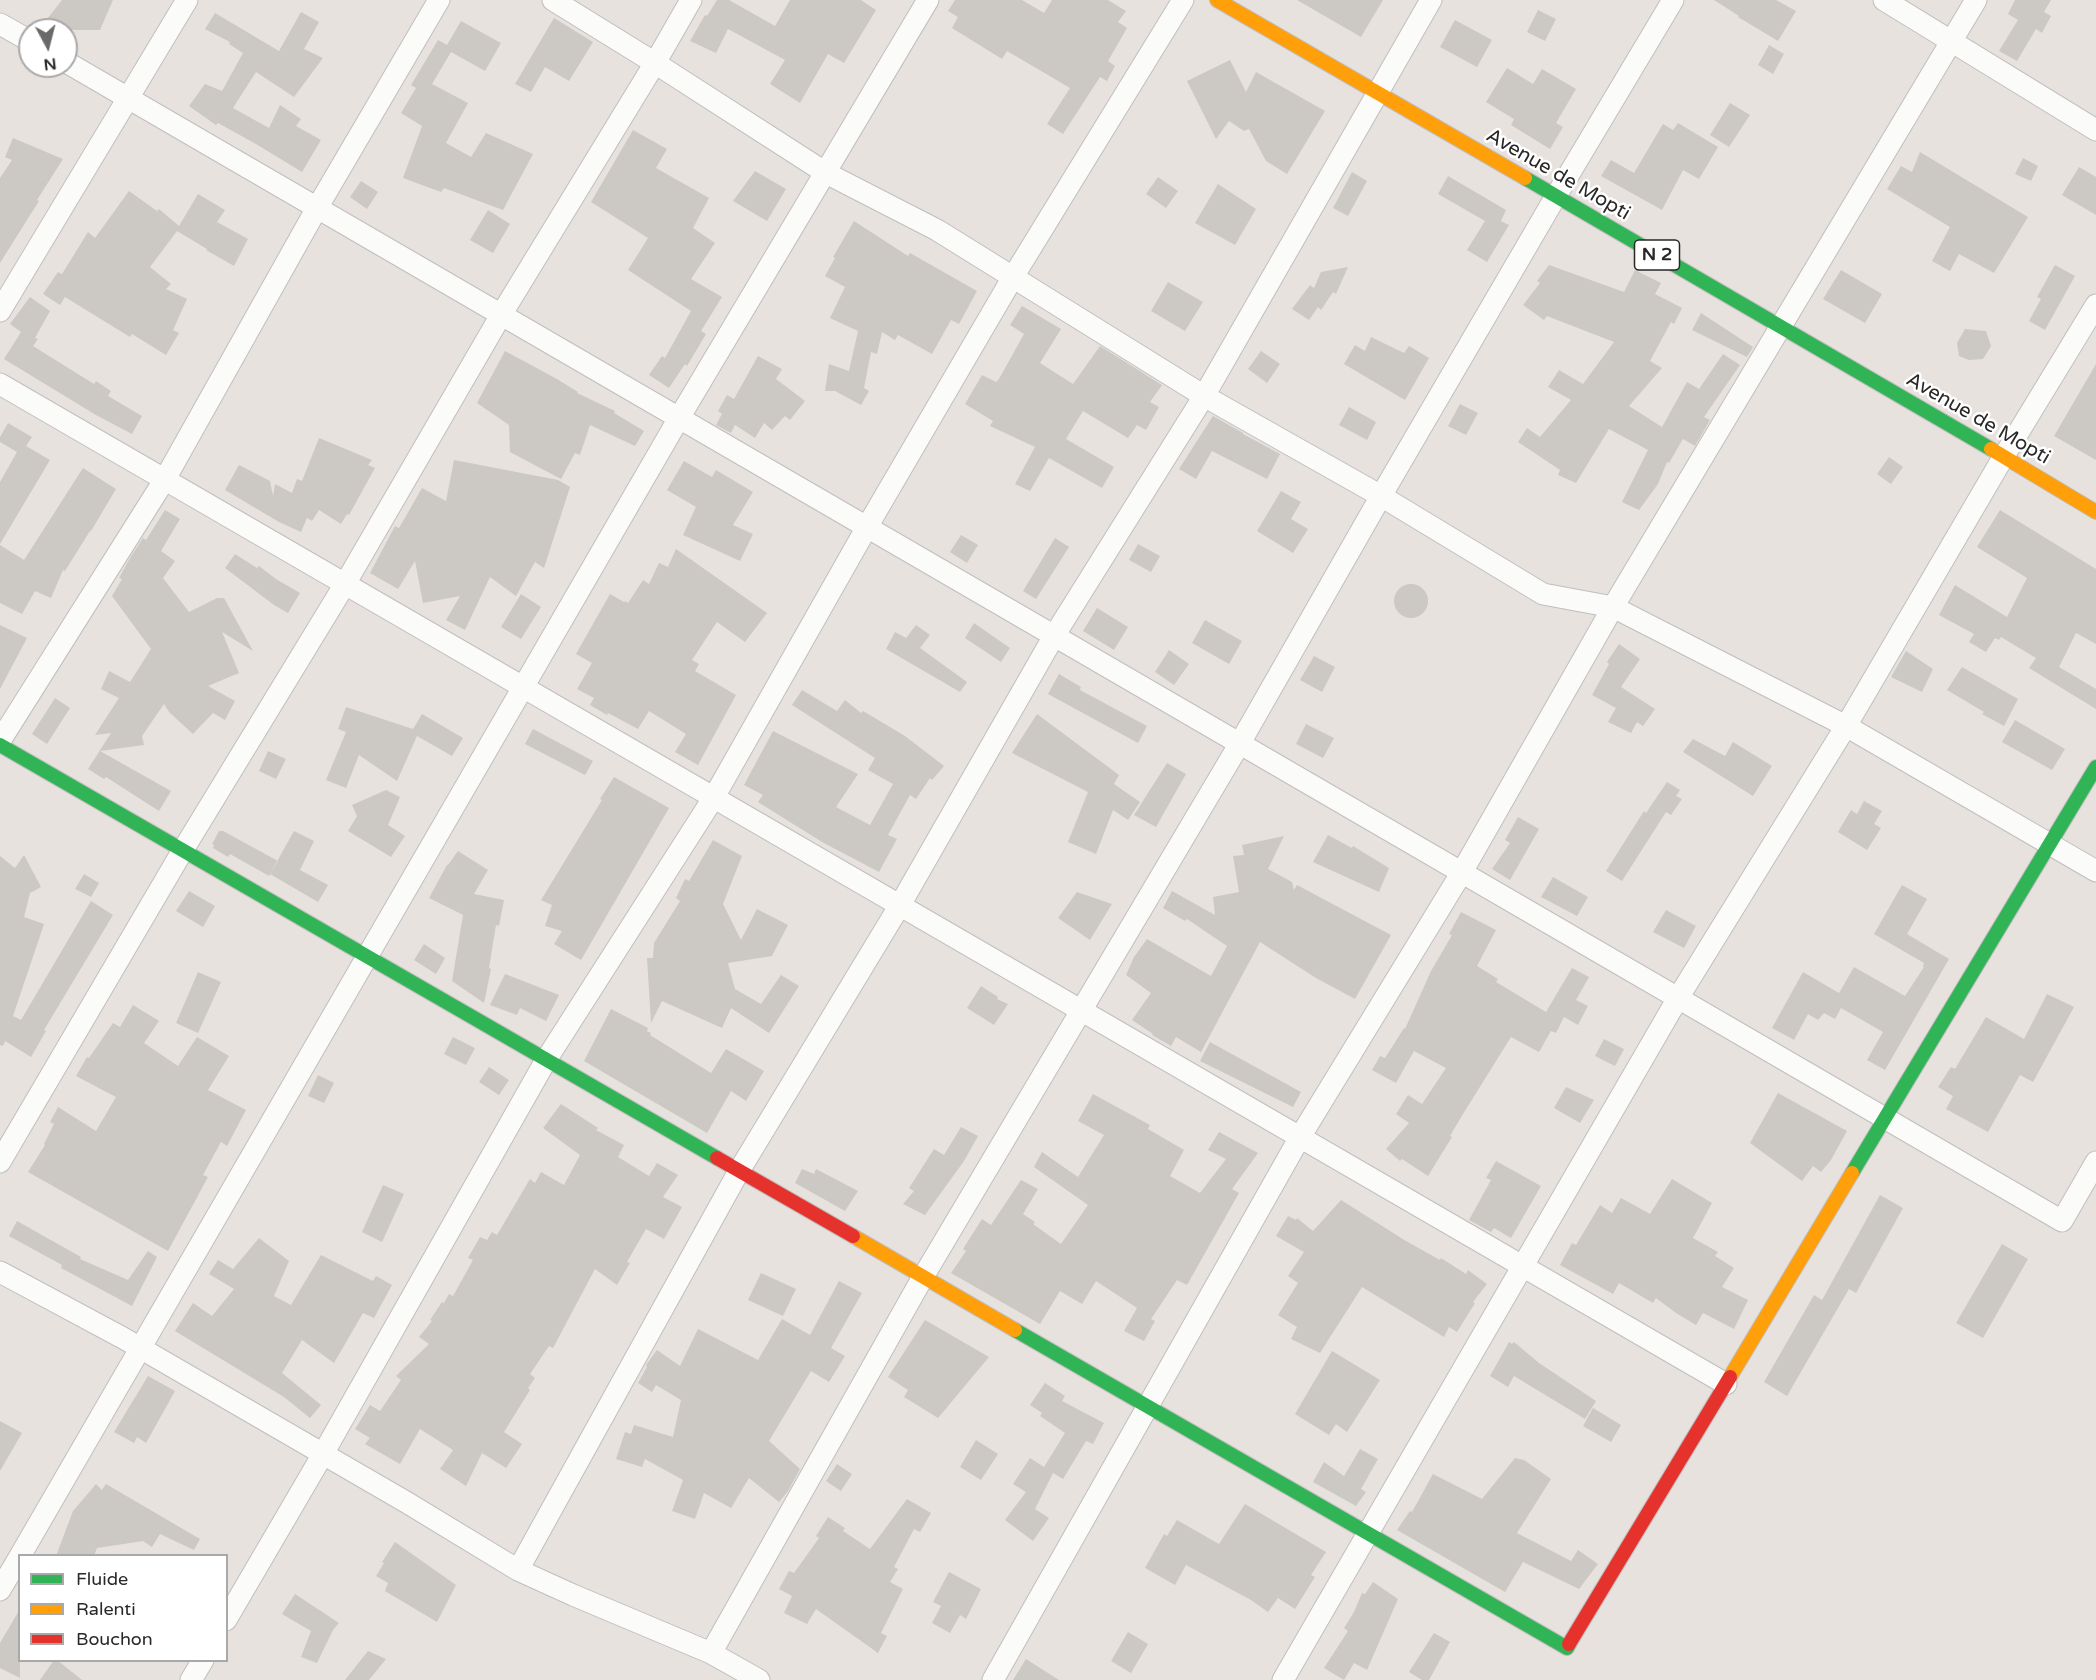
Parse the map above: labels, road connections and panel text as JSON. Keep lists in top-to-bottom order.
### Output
{
  "streets": {
    "street": ["Avenue de Mopti", "N 2"]
  },
  "legend": ["Fluide", "Ralenti", "Bouchon"],
  "north": "bottom"
}
